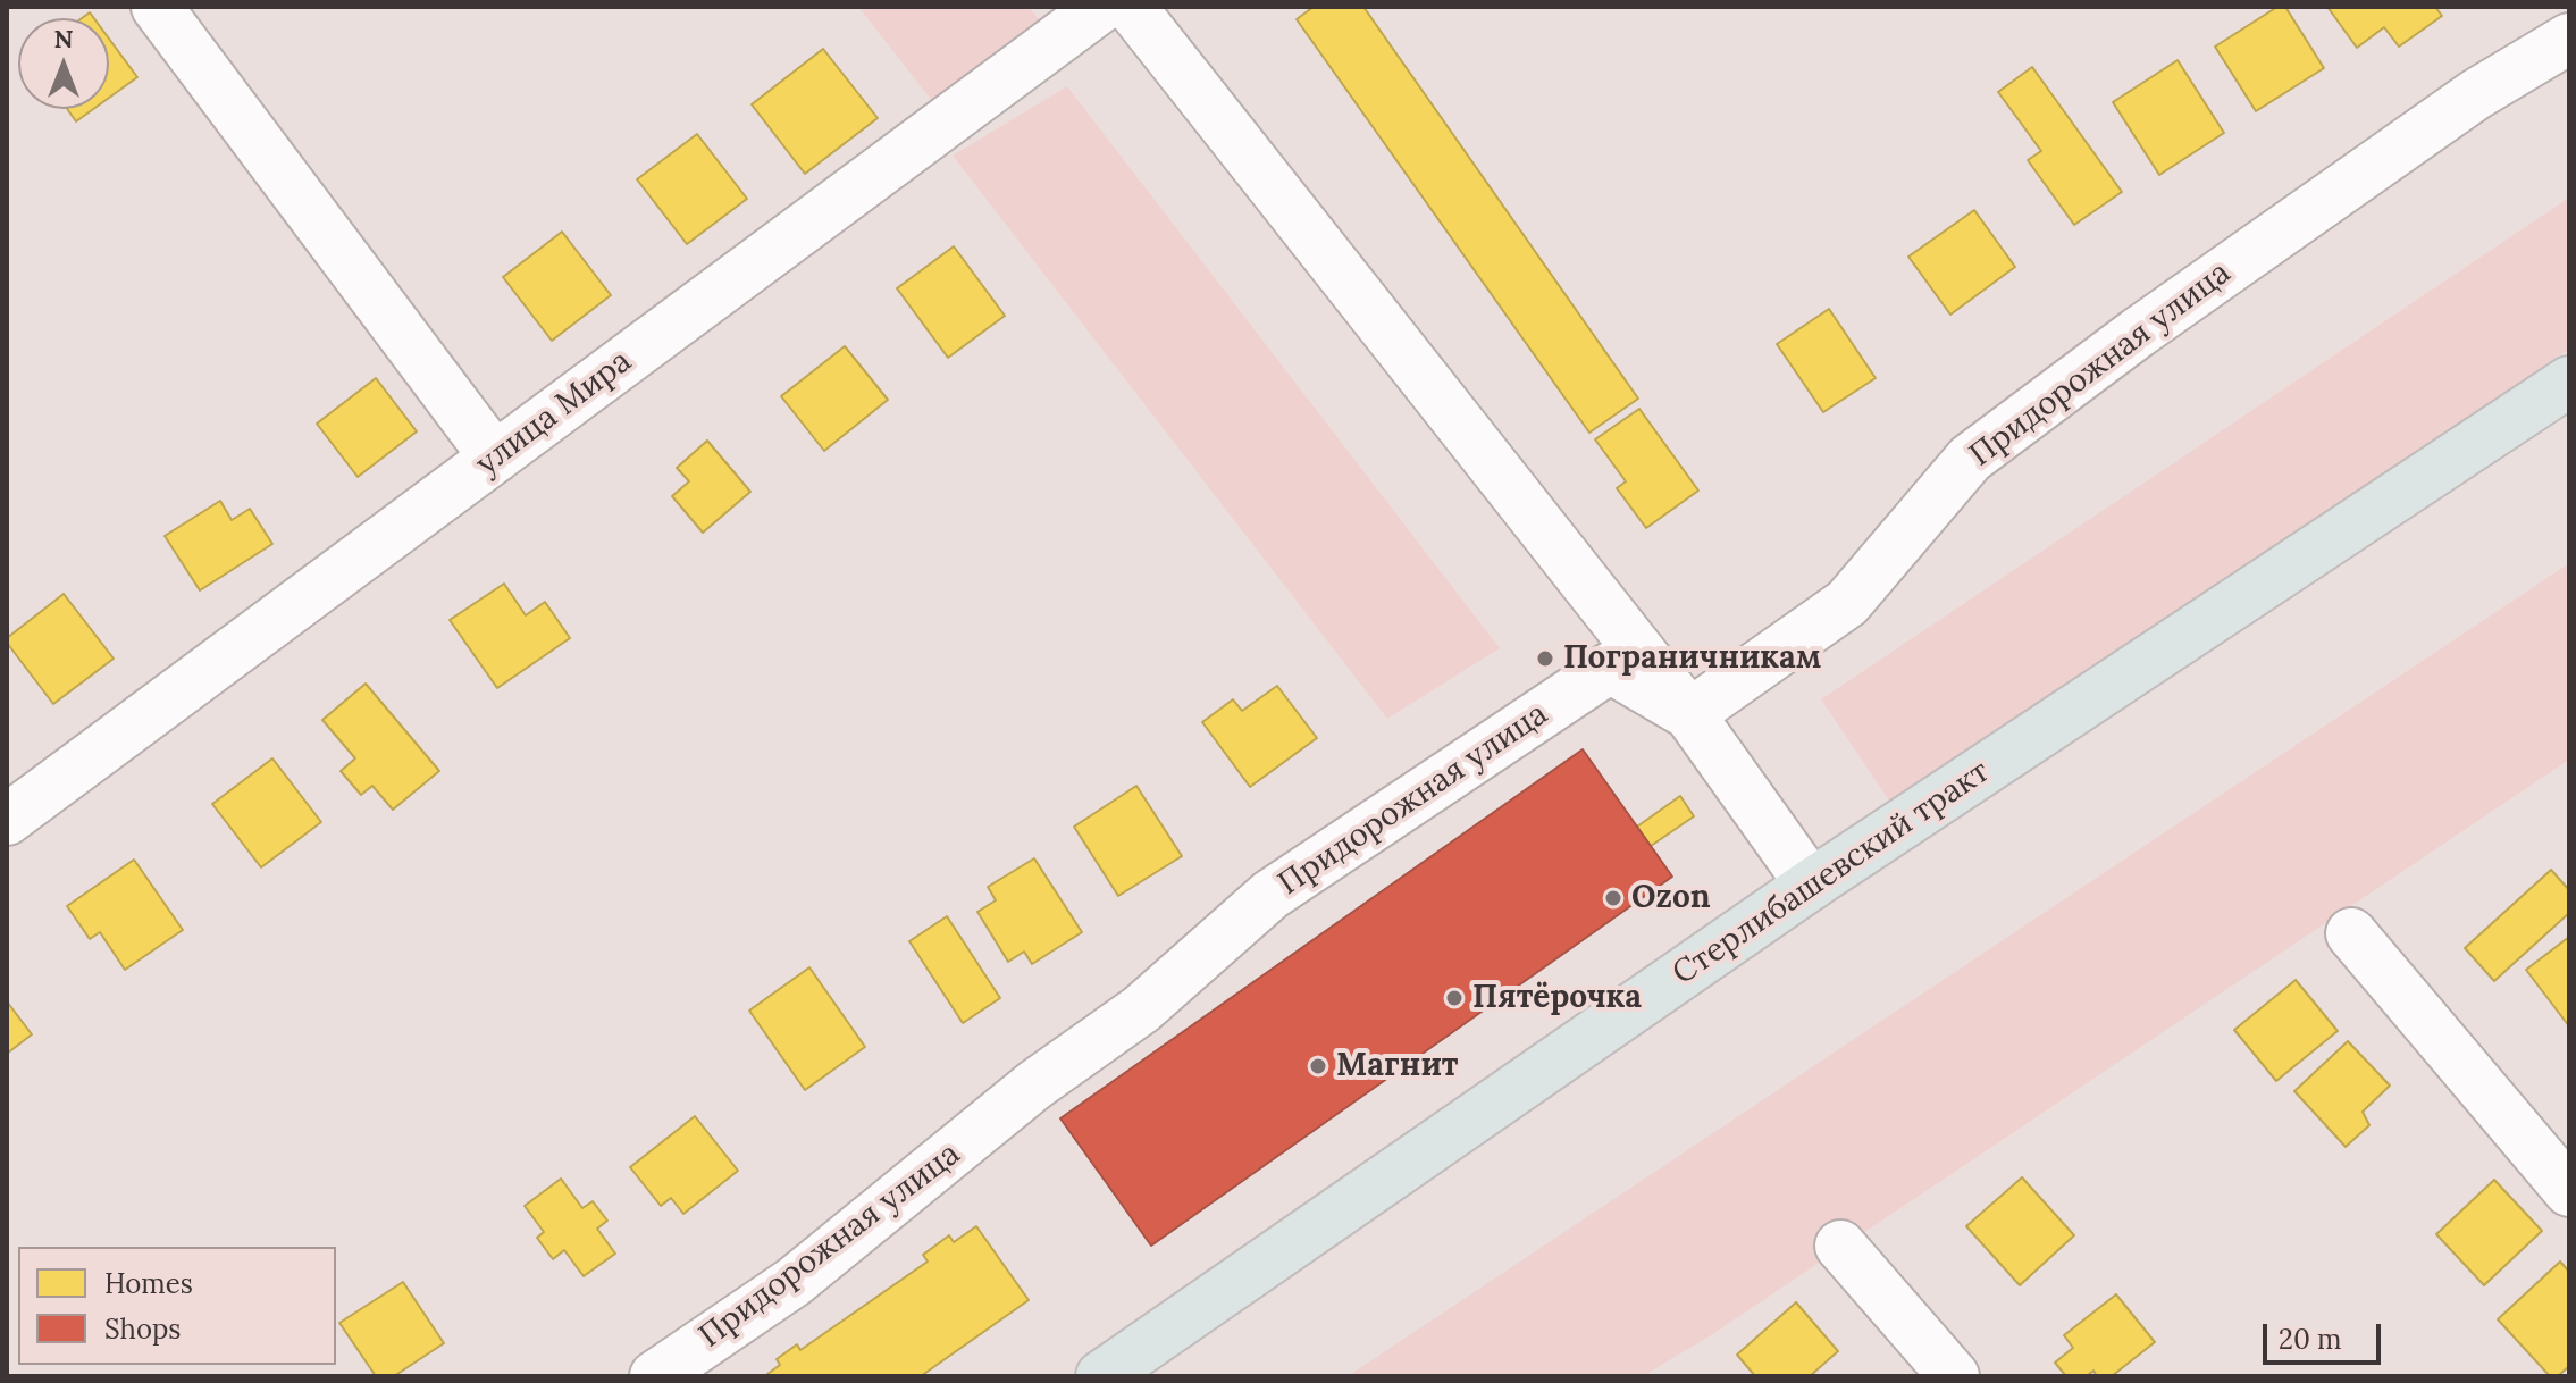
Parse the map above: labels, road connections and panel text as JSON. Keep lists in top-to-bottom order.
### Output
{
  "streets": {
    "main road": ["Стерлибашевский тракт"],
    "street": ["Придорожная улица", "улица Мира"]
  },
  "places": [
    "Пограничникам",
    "Ozon",
    "Пятёрочка",
    "Магнит"
  ],
  "legend": ["Homes", "Shops"],
  "scale_bar": "20 m",
  "north": "top"
}
